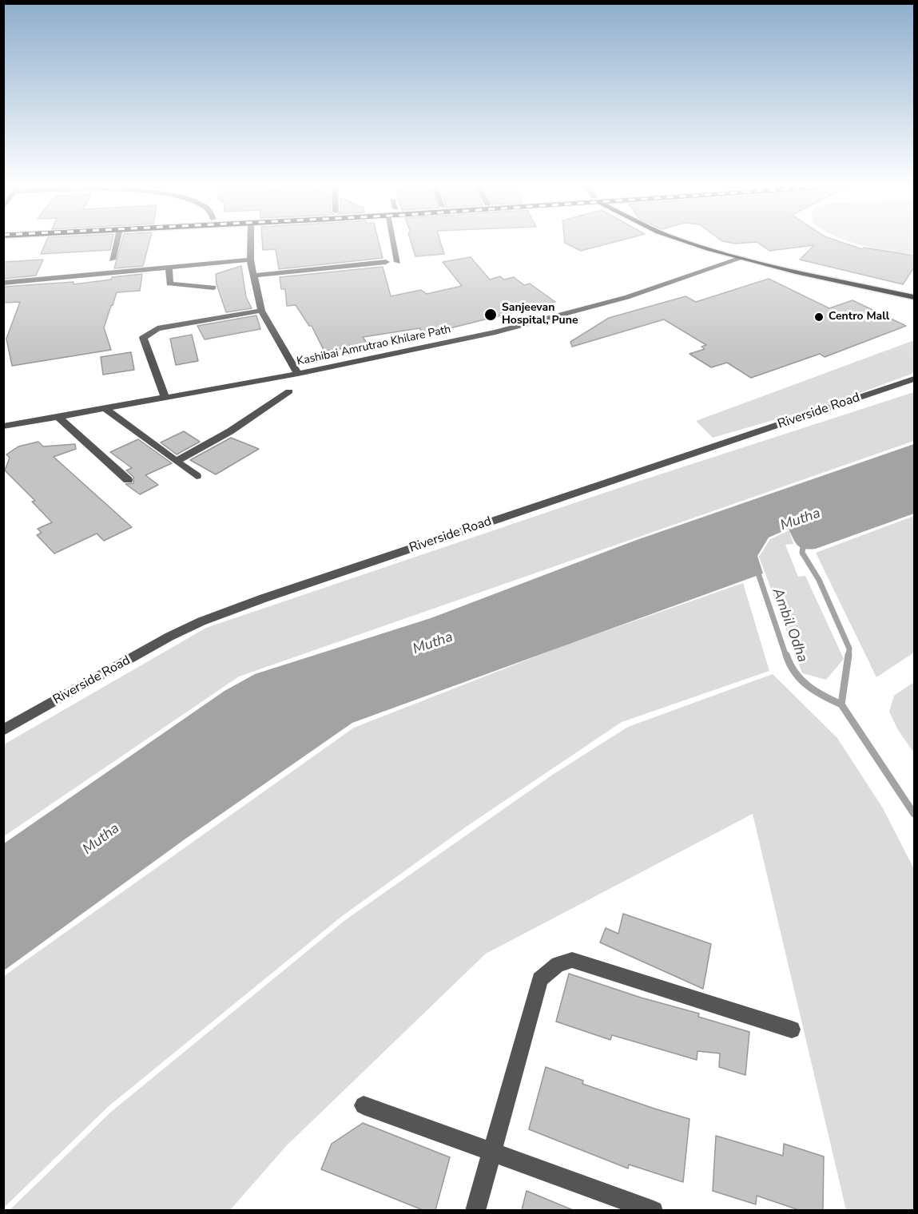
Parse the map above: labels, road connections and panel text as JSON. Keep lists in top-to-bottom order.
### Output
{
  "streets": {
    "street": ["Kashibai Amrutrao Khilare Path", "Riverside Road"]
  },
  "water": ["Mutha", "Ambil Odha"],
  "places": ["Sanjeevan Hospital, Pune", "Centro Mall"]
}
